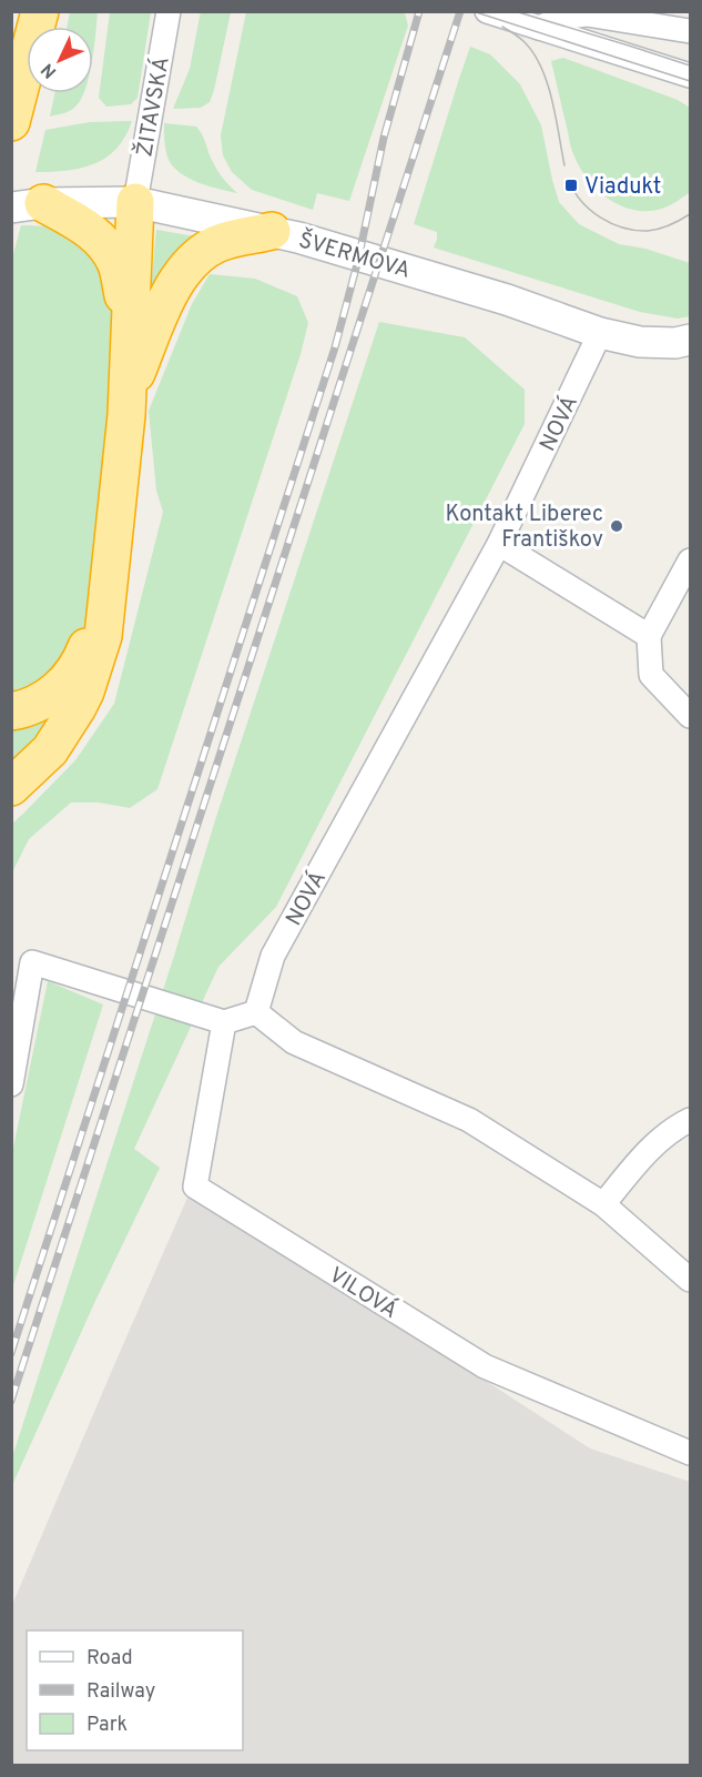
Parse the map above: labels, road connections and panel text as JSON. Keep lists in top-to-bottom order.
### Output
{
  "streets": {
    "street": [
      "ŽITAVSKÁ",
      "ŠVERMOVA",
      "NOVÁ",
      "VILOVÁ"
    ]
  },
  "crossings": [
    ["ŽITAVSKÁ", "ŠVERMOVA"],
    ["ŠVERMOVA", "NOVÁ"]
  ],
  "places": {
    "transit": ["Viadukt"],
    "other": ["Kontakt Liberec Františkov"]
  },
  "legend": ["Road", "Railway", "Park"],
  "north": "bottom left"
}
